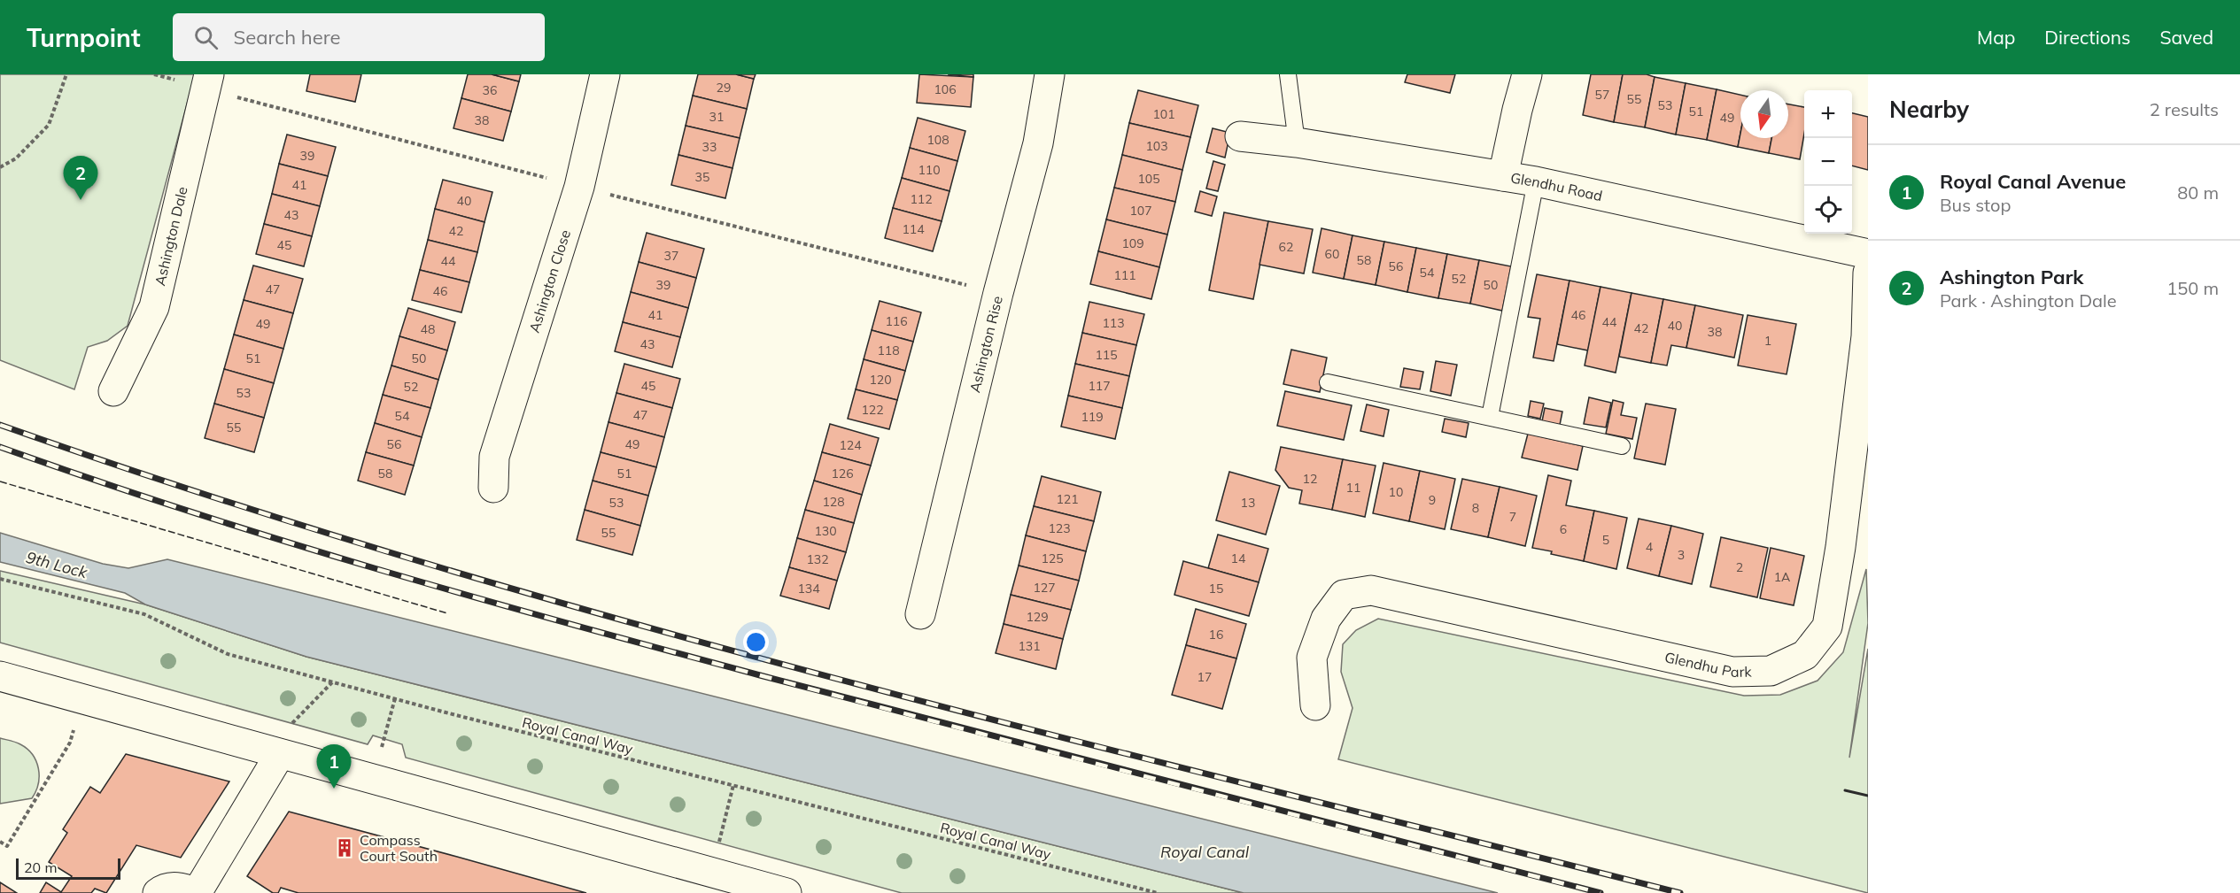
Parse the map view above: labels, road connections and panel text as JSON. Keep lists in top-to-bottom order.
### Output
{
  "streets": {
    "street": [
      "Glendhu Road",
      "Ashington Dale",
      "Ashington Close",
      "Ashington Rise",
      "Glendhu Park"
    ],
    "path": ["Royal Canal Way"]
  },
  "water": ["9th Lock", "Royal Canal"],
  "places": {
    "building": ["Compass Court South"]
  },
  "house_numbers": [
    "29",
    "106",
    "36",
    "57",
    "55",
    "53",
    "51",
    "101",
    "31",
    "49",
    "38",
    "108",
    "103",
    "33",
    "39",
    "110",
    "35",
    "105",
    "41",
    "112",
    "40",
    "107",
    "43",
    "114",
    "42",
    "109",
    "45",
    "62",
    "60",
    "37",
    "58",
    "44",
    "56",
    "54",
    "111",
    "52",
    "39",
    "50",
    "47",
    "46",
    "41",
    "46",
    "116",
    "44",
    "113",
    "49",
    "40",
    "42",
    "48",
    "38",
    "1",
    "43",
    "118",
    "115",
    "51",
    "50",
    "120",
    "45",
    "117",
    "52",
    "53",
    "122",
    "47",
    "54",
    "119",
    "55",
    "56",
    "49",
    "124",
    "58",
    "51",
    "126",
    "12",
    "11",
    "10",
    "121",
    "9",
    "128",
    "53",
    "13",
    "8",
    "7",
    "123",
    "6",
    "130",
    "55",
    "5",
    "4",
    "3",
    "125",
    "14",
    "132",
    "2",
    "1A",
    "127",
    "134",
    "15",
    "129",
    "16",
    "131",
    "17"
  ],
  "scale_bar": "20 m",
  "north": "bottom",
  "page": {
    "header": "Turnpoint",
    "search": "Search here",
    "nav": ["Map", "Directions", "Saved"],
    "heading": ["Nearby", "2 results"],
    "map_buttons": ["+", "−"],
    "list": [
      {
        "mark": "1",
        "name": "Royal Canal Avenue",
        "note": "Bus stop",
        "value": "80 m"
      },
      {
        "mark": "2",
        "name": "Ashington Park",
        "note": "Park · Ashington Dale",
        "value": "150 m"
      }
    ],
    "pins": ["2", "1"],
    "scale": "20 m"
  }
}
